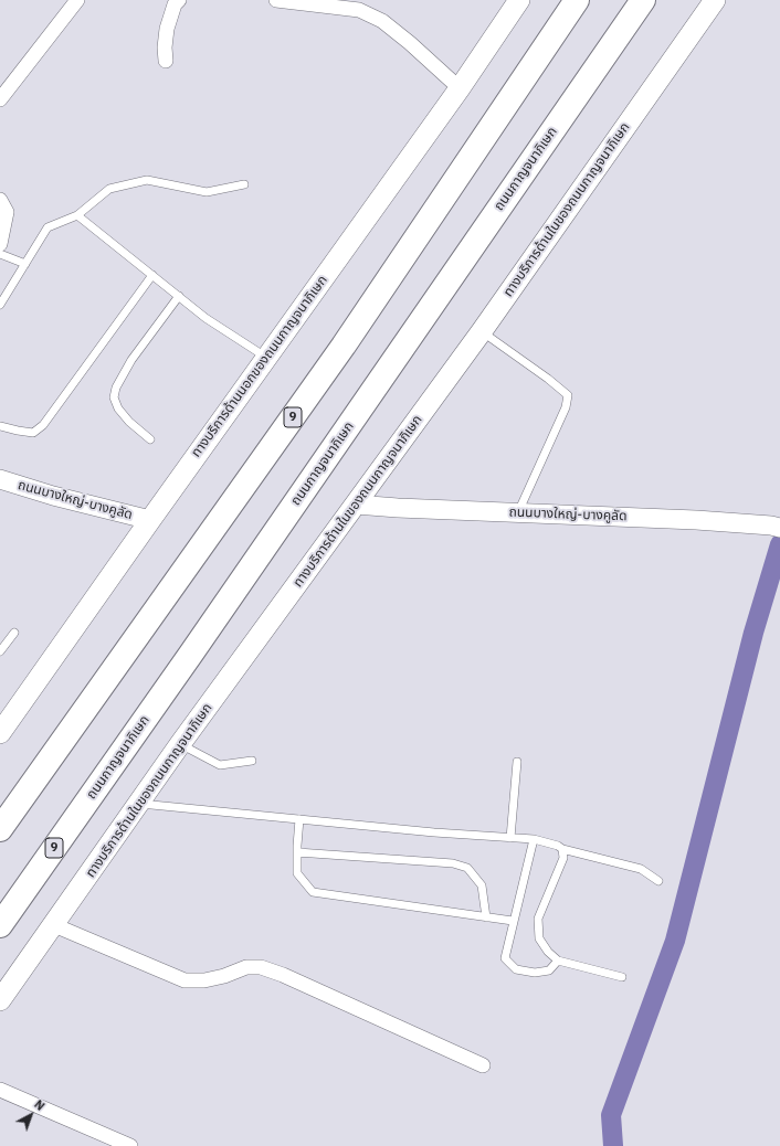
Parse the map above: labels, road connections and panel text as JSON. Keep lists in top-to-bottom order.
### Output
{
  "streets": {
    "highway": ["ถนนกาญจนาภิเษก", "9"],
    "main road": ["ทางบริการด้านในของถนนกาญจนาภิเษก", "ทางบริการด้านนอกของถนนกาญจนาภิเษก"],
    "street": ["ถนนบางใหญ่-บางคูลัด"]
  },
  "crossings": [
    ["ทางบริการด้านในของถนนกาญจนาภิเษก", "ถนนบางใหญ่-บางคูลัด"],
    ["ทางบริการด้านนอกของถนนกาญจนาภิเษก", "ถนนบางใหญ่-บางคูลัด"]
  ],
  "north": "top right"
}
